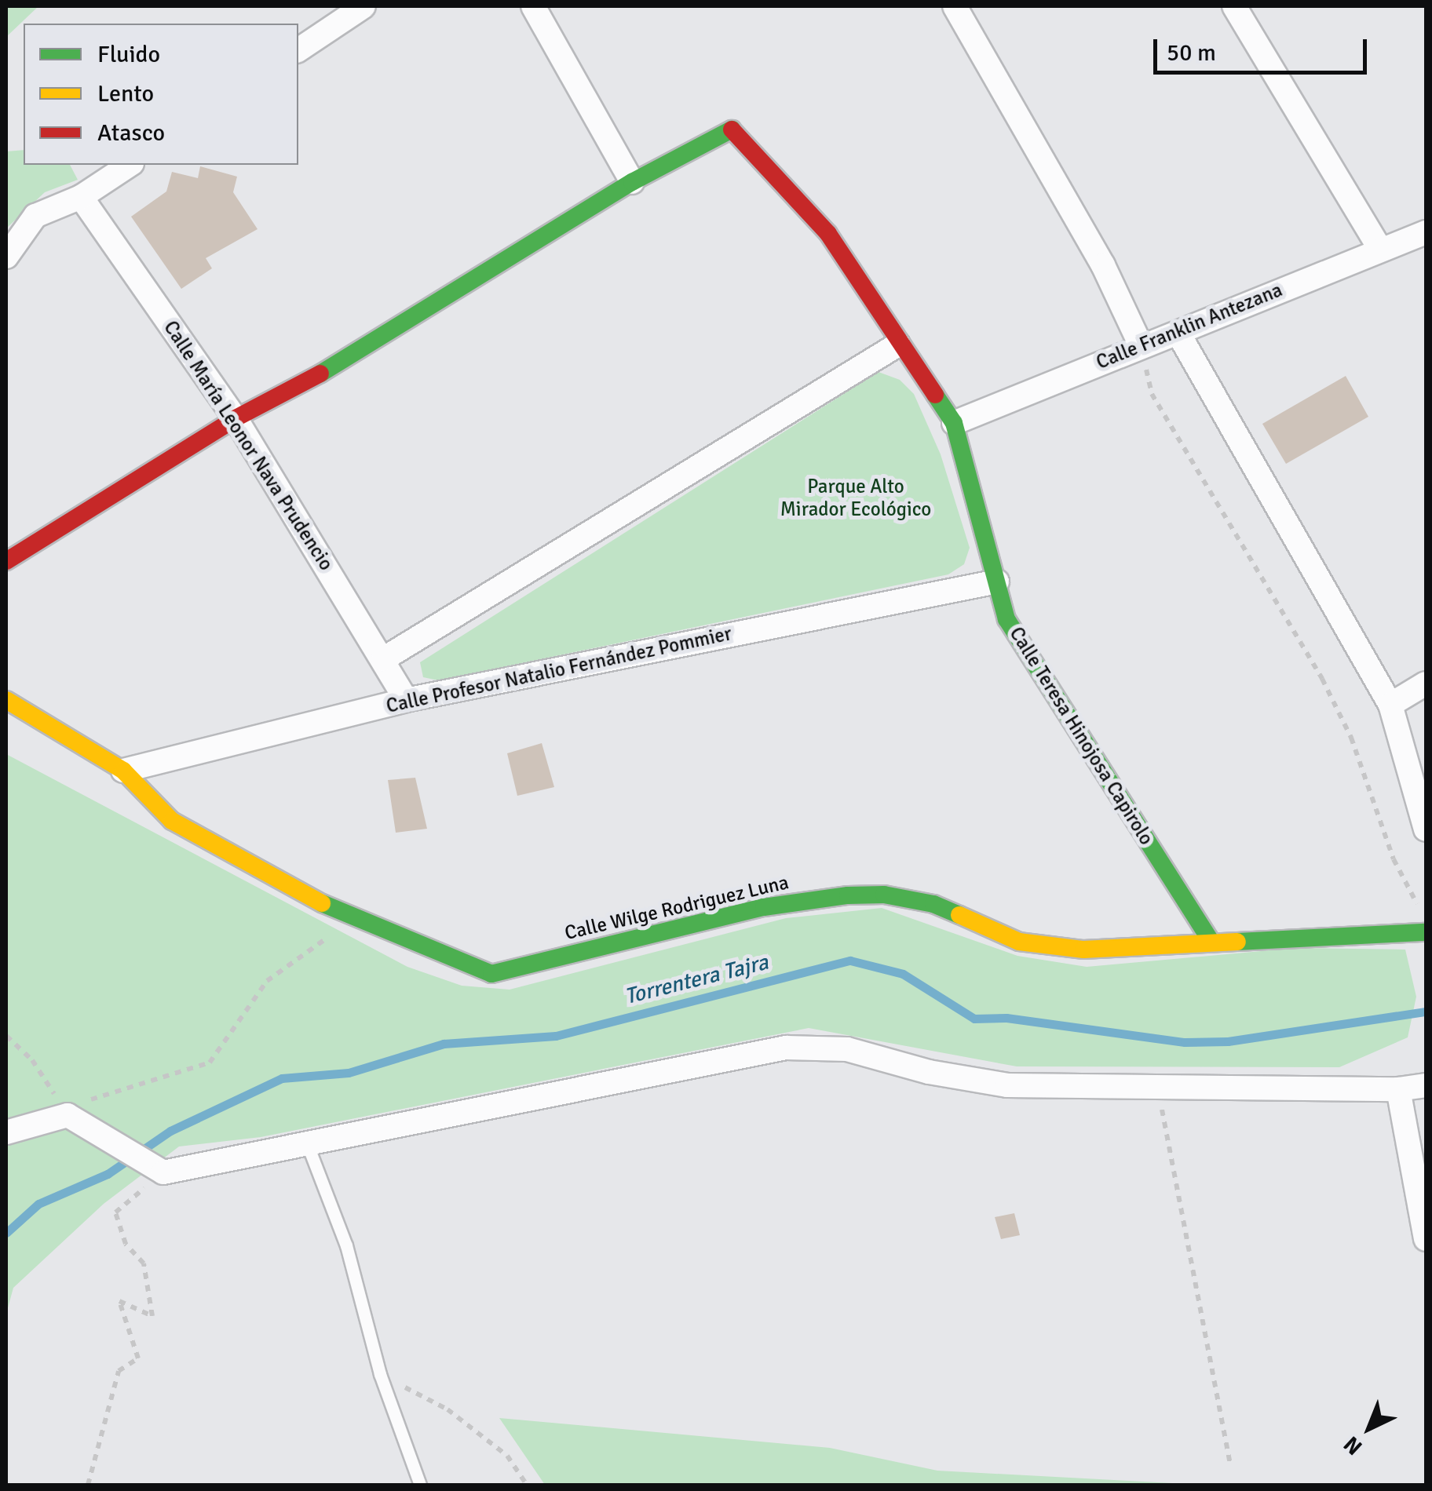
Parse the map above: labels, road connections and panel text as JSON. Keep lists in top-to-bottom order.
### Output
{
  "streets": {
    "street": [
      "Calle Franklin Antezana",
      "Calle María Leonor Nava Prudencio",
      "Calle Profesor Natalio Fernández Pommier",
      "Calle Teresa Hinojosa Capirolo",
      "Calle Wilge Rodriguez Luna"
    ]
  },
  "crossings": [
    ["Calle Franklin Antezana", "Calle Teresa Hinojosa Capirolo"],
    ["Calle María Leonor Nava Prudencio", "Calle Profesor Natalio Fernández Pommier"],
    ["Calle Profesor Natalio Fernández Pommier", "Calle Teresa Hinojosa Capirolo"],
    ["Calle Profesor Natalio Fernández Pommier", "Calle Wilge Rodriguez Luna"],
    ["Calle Teresa Hinojosa Capirolo", "Calle Wilge Rodriguez Luna"]
  ],
  "water": ["Torrentera Tajra"],
  "parks": ["Parque Alto Mirador Ecológico"],
  "legend": ["Fluido", "Lento", "Atasco"],
  "scale_bar": "50 m",
  "north": "bottom left"
}
